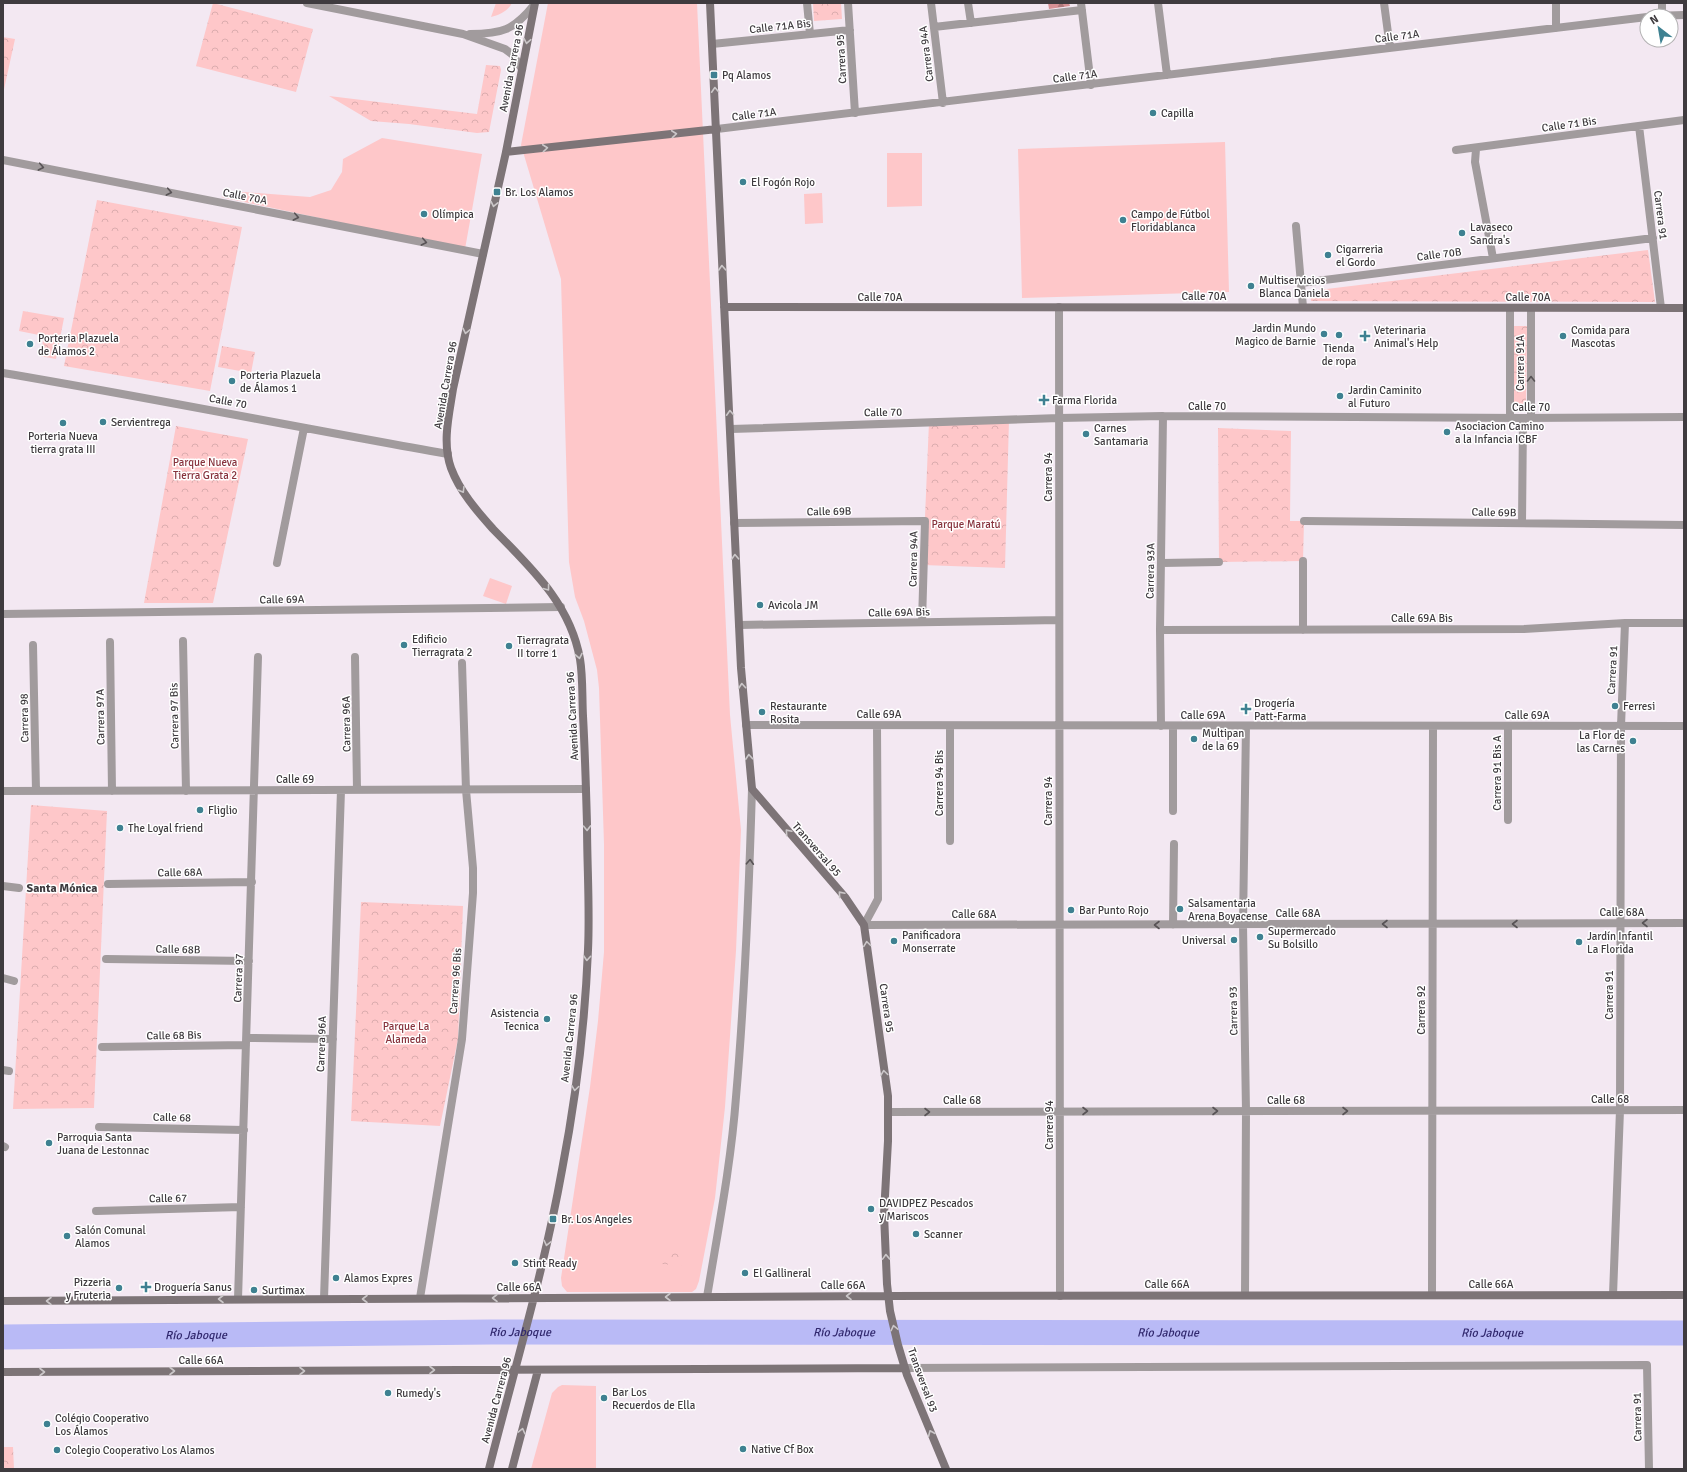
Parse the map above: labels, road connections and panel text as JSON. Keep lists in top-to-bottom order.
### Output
{
  "streets": {
    "street": [
      "Calle 71A Bis",
      "Calle 71A",
      "Carrera 94A",
      "Carrera 95",
      "Avenida Carrera 96",
      "Calle 71 Bis",
      "Calle 70A",
      "Carrera 91",
      "Calle 70B",
      "Carrera 91A",
      "Calle 70",
      "Carrera 94",
      "Calle 69B",
      "Carrera 93A",
      "Calle 69A",
      "Calle 69A Bis",
      "Carrera 97 Bis",
      "Carrera 97A",
      "Carrera 98",
      "Carrera 96A",
      "Carrera 91 Bis A",
      "Calle 69",
      "Carrera 94 Bis",
      "Transversal 95",
      "Calle 68A",
      "Calle 68B",
      "Carrera 97",
      "Carrera 96 Bis",
      "Carrera 92",
      "Carrera 93",
      "Calle 68 Bis",
      "Calle 68",
      "Calle 67",
      "Calle 66A",
      "Transversal 93"
    ]
  },
  "crossings": [
    ["Calle 71A Bis", "Carrera 95"],
    ["Calle 71A", "Carrera 94A"],
    ["Calle 71A", "Carrera 95"],
    ["Calle 71A", "Avenida Carrera 96"],
    ["Carrera 94A", "Calle 69B"],
    ["Carrera 94A", "Calle 69A Bis"],
    ["Carrera 95", "Transversal 95"],
    ["Carrera 95", "Calle 68A"],
    ["Carrera 95", "Calle 68"],
    ["Carrera 95", "Calle 66A"],
    ["Carrera 95", "Transversal 93"],
    ["Avenida Carrera 96", "Calle 70A"],
    ["Avenida Carrera 96", "Calle 70"],
    ["Avenida Carrera 96", "Calle 69A"],
    ["Avenida Carrera 96", "Calle 69"],
    ["Avenida Carrera 96", "Calle 66A"],
    ["Calle 71 Bis", "Carrera 91"],
    ["Calle 70A", "Carrera 91"],
    ["Calle 70A", "Carrera 91A"],
    ["Calle 70A", "Carrera 94"],
    ["Carrera 91", "Calle 70B"],
    ["Carrera 91", "Calle 69A"],
    ["Carrera 91", "Calle 69A Bis"],
    ["Carrera 91", "Calle 68A"],
    ["Carrera 91", "Calle 68"],
    ["Carrera 91", "Calle 66A"],
    ["Carrera 91A", "Calle 70"],
    ["Carrera 91A", "Calle 69B"],
    ["Calle 70", "Carrera 94"],
    ["Calle 70", "Carrera 93A"],
    ["Carrera 94", "Calle 69A"],
    ["Carrera 94", "Calle 69A Bis"],
    ["Carrera 94", "Calle 68A"],
    ["Carrera 94", "Calle 68"],
    ["Carrera 94", "Calle 66A"],
    ["Carrera 93A", "Calle 69A"],
    ["Carrera 93A", "Calle 69A Bis"],
    ["Calle 69A", "Carrera 91 Bis A"],
    ["Calle 69A", "Carrera 94 Bis"],
    ["Calle 69A", "Carrera 92"],
    ["Calle 69A", "Carrera 93"],
    ["Carrera 97 Bis", "Calle 69"],
    ["Carrera 97A", "Calle 69"],
    ["Carrera 98", "Calle 69"],
    ["Carrera 96A", "Calle 69"],
    ["Carrera 96A", "Calle 68 Bis"],
    ["Carrera 96A", "Calle 66A"],
    ["Calle 69", "Carrera 97"],
    ["Calle 69", "Carrera 96 Bis"],
    ["Transversal 95", "Calle 68A"],
    ["Calle 68A", "Carrera 97"],
    ["Calle 68A", "Carrera 92"],
    ["Calle 68A", "Carrera 93"],
    ["Calle 68B", "Carrera 97"],
    ["Carrera 97", "Calle 68 Bis"],
    ["Carrera 97", "Calle 68"],
    ["Carrera 97", "Calle 67"],
    ["Carrera 97", "Calle 66A"],
    ["Carrera 96 Bis", "Calle 66A"],
    ["Carrera 92", "Calle 68"],
    ["Carrera 92", "Calle 66A"],
    ["Carrera 93", "Calle 68"],
    ["Carrera 93", "Calle 66A"],
    ["Calle 66A", "Transversal 93"]
  ],
  "one_way": [
    "Carrera 95",
    "Avenida Carrera 96",
    "Transversal 95",
    "Calle 68A",
    "Calle 68",
    "Transversal 93"
  ],
  "districts": ["Santa Mónica"],
  "water": ["Río Jaboque"],
  "parks": ["Parque Nueva Tierra Grata 2", "Parque Maratú", "Parque La Alameda"],
  "places": {
    "transit": ["Pq Alamos", "Br. Los Alamos", "Br. Los Angeles"],
    "other": [
      "Capilla",
      "El Fogón Rojo",
      "Olímpica",
      "Campo de Fútbol Floridablanca",
      "Lavaseco Sandra's",
      "Cigarreria el Gordo",
      "Multiservicios Blanca Daniela",
      "Jardin Mundo Magico de Barnie",
      "Tienda de ropa",
      "Comida para Mascotas",
      "Porteria Plazuela de Álamos 2",
      "Porteria Plazuela de Álamos 1",
      "Jardin Caminito al Futuro",
      "Servientrega",
      "Porteria Nueva tierra grata III",
      "Asociacion Camino a la Infancia ICBF",
      "Carnes Santamaria",
      "Avicola JM",
      "Edificio Tierragrata 2",
      "Tierragrata II torre 1",
      "Ferresi",
      "Restaurante Rosita",
      "Multipan de la 69",
      "La Flor de las Carnes",
      "Fliglio",
      "The Loyal friend",
      "Salsamentaria Arena Boyacense",
      "Bar Punto Rojo",
      "Supermercado Su Bolsillo",
      "Universal",
      "Panificadora Monserrate",
      "Jardín Infantil La Florida",
      "Asistencia Tecnica",
      "Parroquia Santa Juana de Lestonnac",
      "DAVIDPEZ Pescados y Mariscos",
      "Scanner",
      "Salón Comunal Alamos",
      "Stint Ready",
      "El Gallineral",
      "Alamos Expres",
      "Pizzeria y Fruteria",
      "Surtimax",
      "Rumedy's",
      "Bar Los Recuerdos de Ella",
      "Colégio Cooperativo Los Álamos",
      "Native Cf Box",
      "Colegio Cooperativo Los Alamos"
    ],
    "health": [
      "Veterinaria Animal's Help",
      "Farma Florida",
      "Drogería Patt-Farma",
      "Droguería Sanus"
    ]
  },
  "north": "top left"
}
